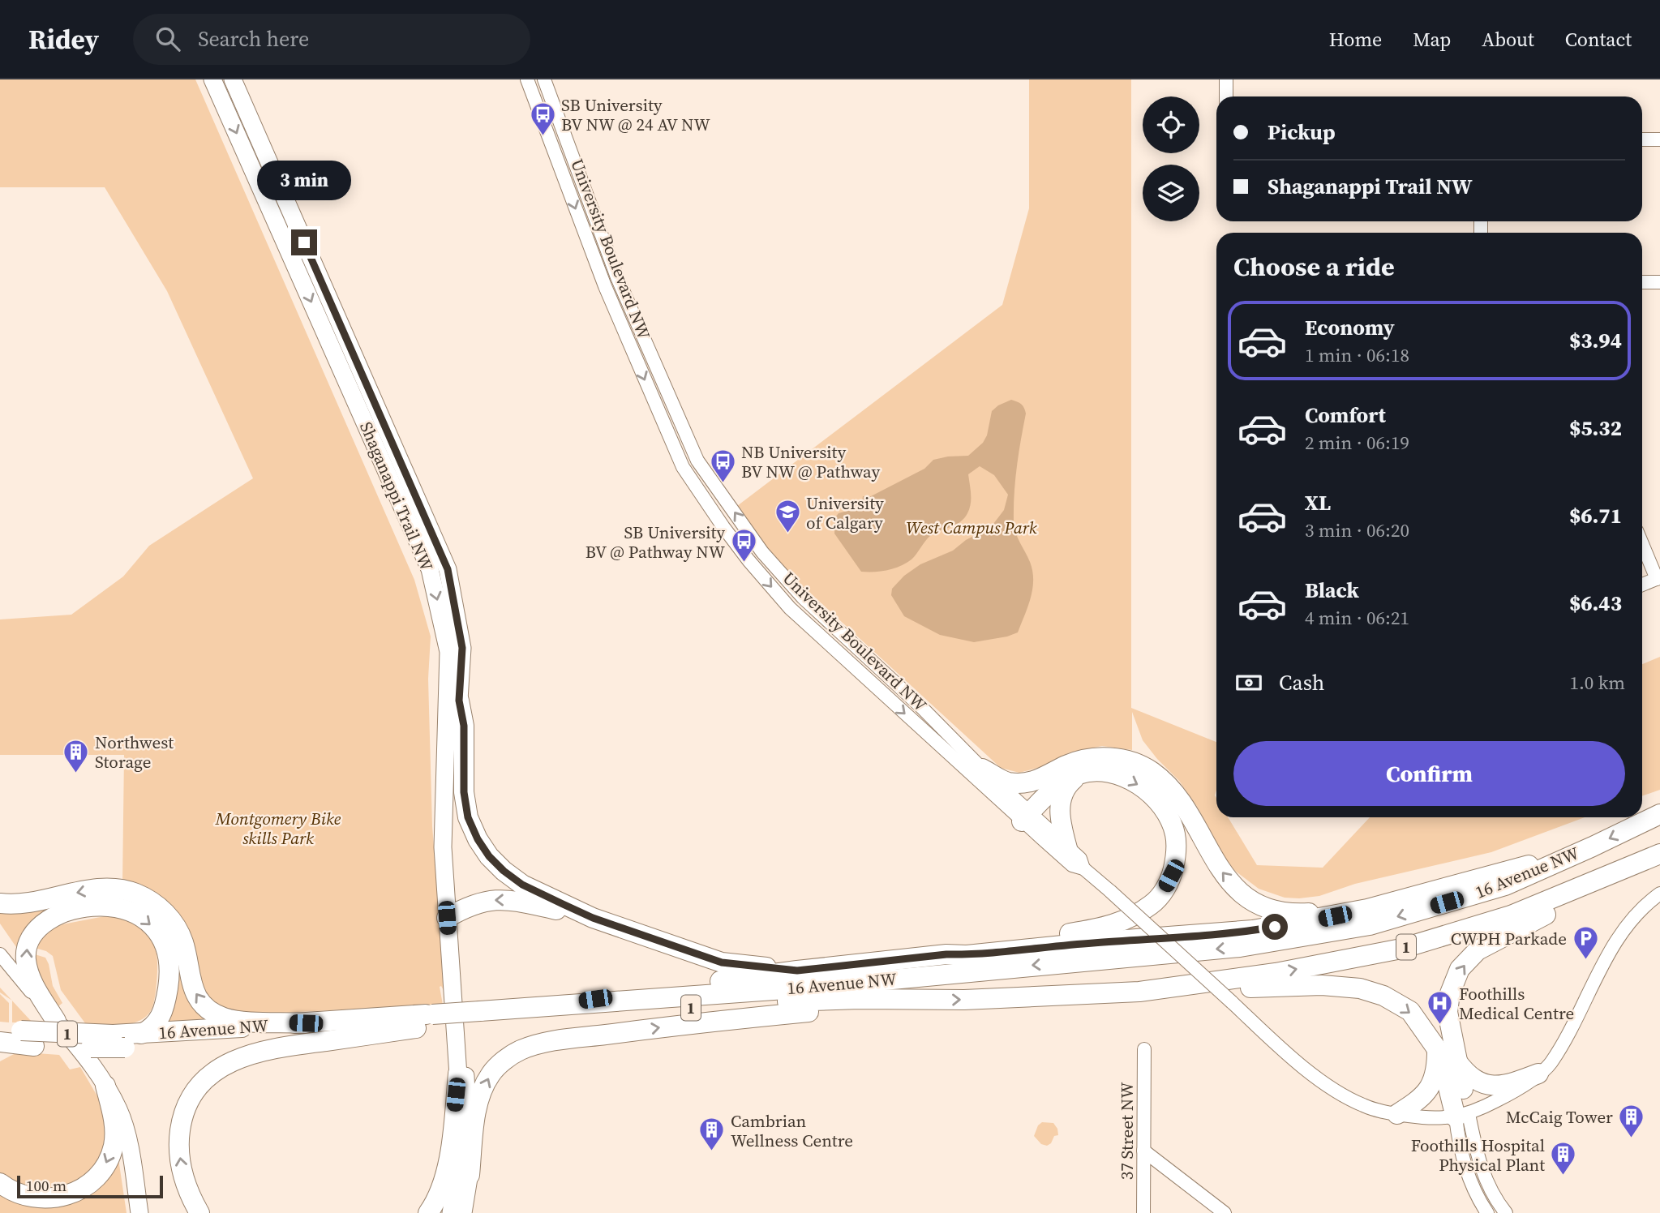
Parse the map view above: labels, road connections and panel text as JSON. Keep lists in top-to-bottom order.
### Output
{
  "streets": {
    "highway": ["16 Avenue NW", "1"],
    "main road": ["Shaganappi Trail NW"],
    "street": ["University Boulevard NW", "37 Street NW"]
  },
  "parks": ["West Campus Park", "Montgomery Bike skills Park"],
  "places": {
    "bus stop": ["SB University BV NW @ 24 AV NW", "NB University BV NW @ Pathway", "SB University BV @ Pathway NW"],
    "school or university": ["University of Calgary"],
    "building": [
      "Northwest Storage",
      "McCaig Tower",
      "Cambrian Wellness Centre",
      "Foothills Hospital Physical Plant"
    ],
    "parking": ["CWPH Parkade"],
    "hospital": ["Foothills Medical Centre"]
  },
  "scale_bar": "100 m",
  "page": {
    "header": "Ridey",
    "search": "Search here",
    "nav": [
      "Home",
      "Map",
      "About",
      "Contact"
    ],
    "banner": ["Pickup", "Shaganappi Trail NW"],
    "bubble": "3 min",
    "heading": "Choose a ride",
    "list": [
      {
        "name": "Economy",
        "note": "1 min · 06:18",
        "value": "$3.94"
      },
      {
        "name": "Comfort",
        "note": "2 min · 06:19",
        "value": "$5.32"
      },
      {
        "name": "XL",
        "note": "3 min · 06:20",
        "value": "$6.71"
      },
      {
        "name": "Black",
        "note": "4 min · 06:21",
        "value": "$6.43"
      }
    ],
    "pay": ["Cash", "1.0 km"],
    "buttons": "Confirm",
    "scale": "100 m"
  }
}
